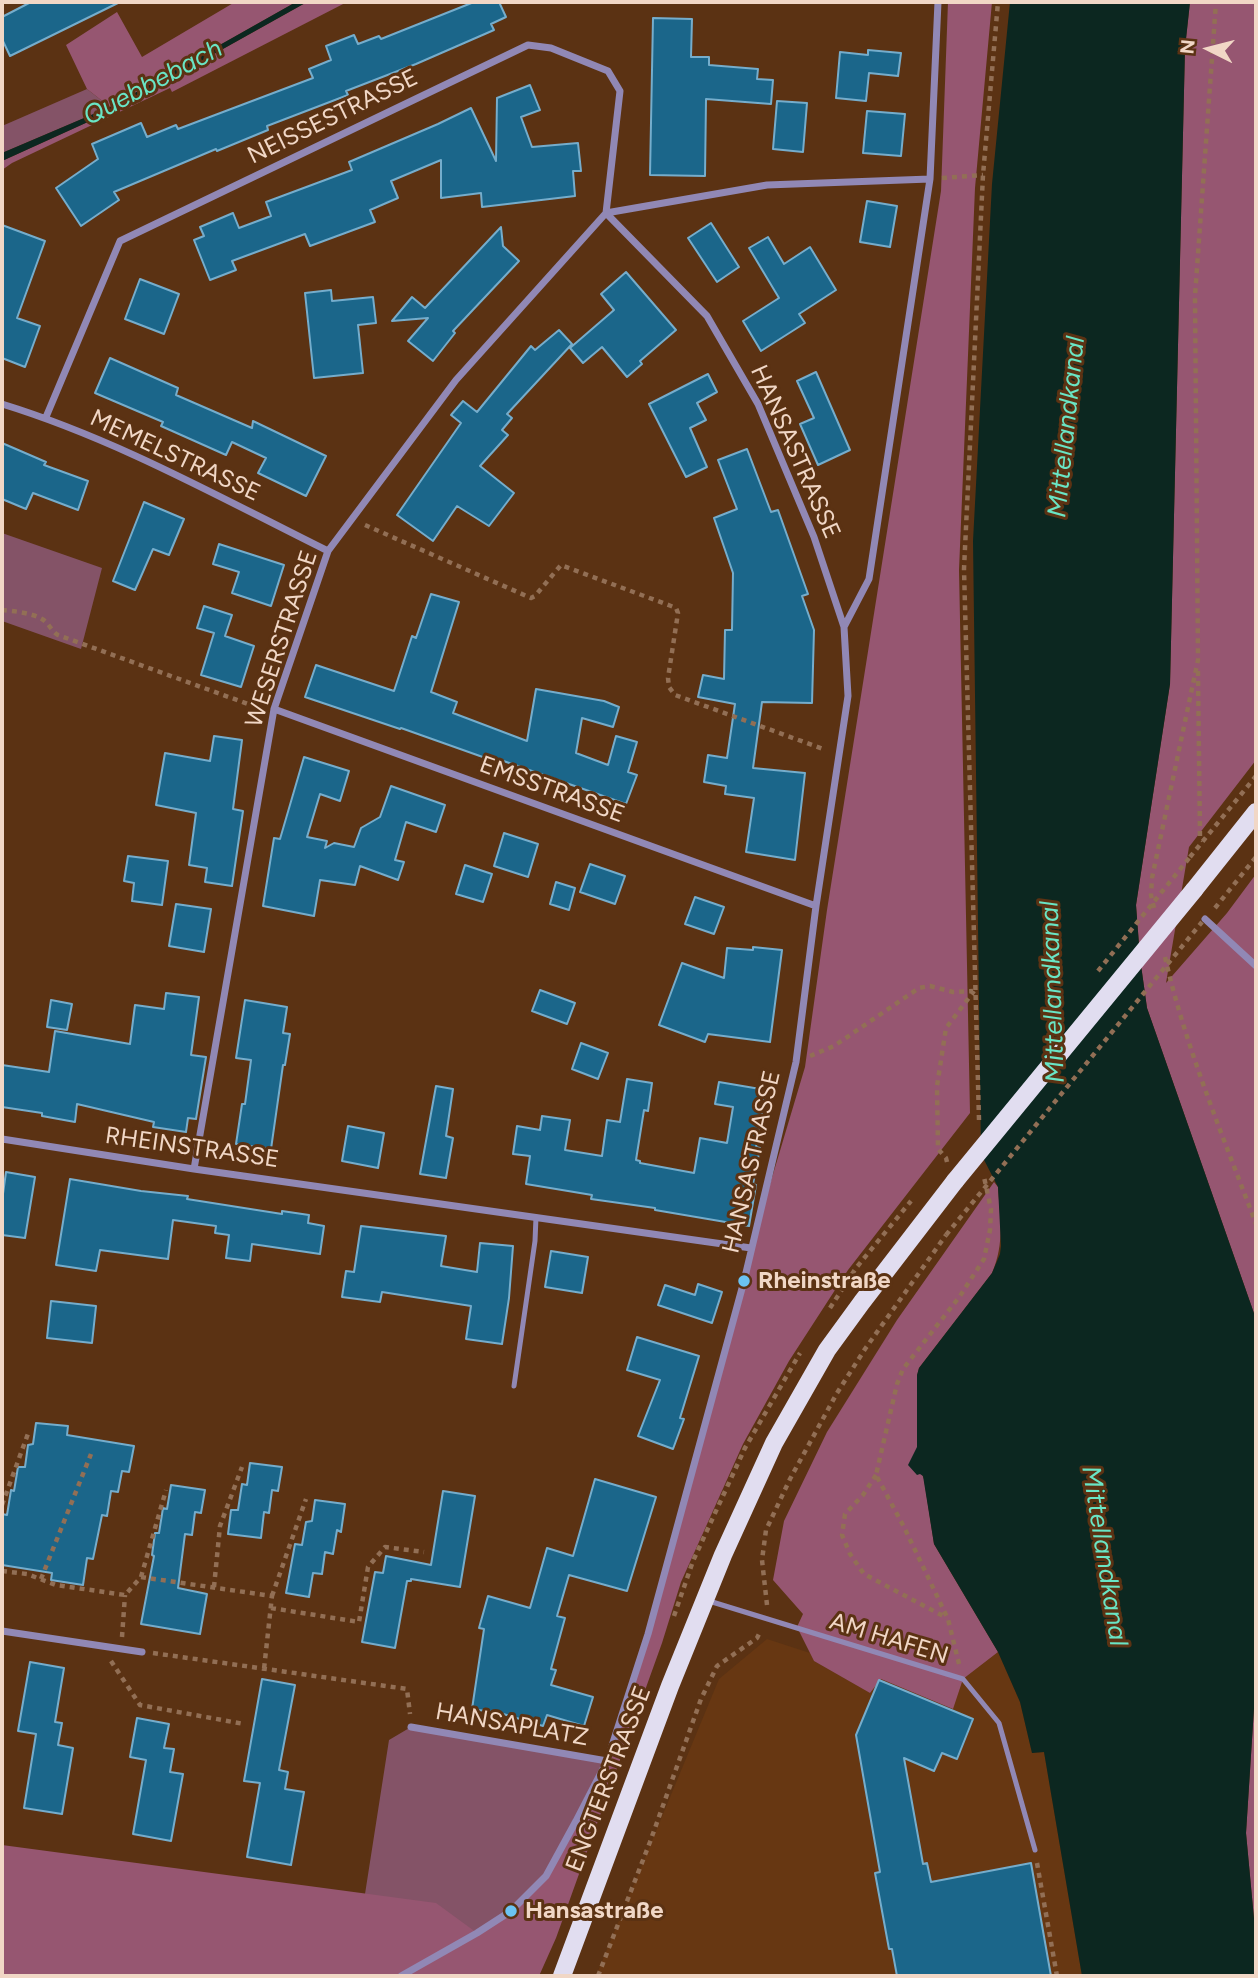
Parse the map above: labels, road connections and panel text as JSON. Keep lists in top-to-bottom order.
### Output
{
  "streets": {
    "main road": ["ENGTERSTRASSE"],
    "street": [
      "NEISSESTRASSE",
      "HANSASTRASSE",
      "MEMELSTRASSE",
      "WESERSTRASSE",
      "EMSSTRASSE",
      "RHEINSTRASSE",
      "HANSAPLATZ"
    ],
    "lane": ["AM HAFEN"]
  },
  "crossings": [
    ["NEISSESTRASSE", "HANSASTRASSE"],
    ["NEISSESTRASSE", "MEMELSTRASSE"],
    ["NEISSESTRASSE", "WESERSTRASSE"],
    ["HANSASTRASSE", "WESERSTRASSE"],
    ["HANSASTRASSE", "EMSSTRASSE"],
    ["HANSASTRASSE", "RHEINSTRASSE"],
    ["HANSASTRASSE", "HANSAPLATZ"],
    ["MEMELSTRASSE", "WESERSTRASSE"],
    ["WESERSTRASSE", "EMSSTRASSE"],
    ["WESERSTRASSE", "RHEINSTRASSE"],
    ["AM HAFEN", "ENGTERSTRASSE"]
  ],
  "water": ["Quebbebach", "Mittellandkanal"],
  "places": ["Rheinstraße", "Hansastraße"],
  "north": "left"
}
